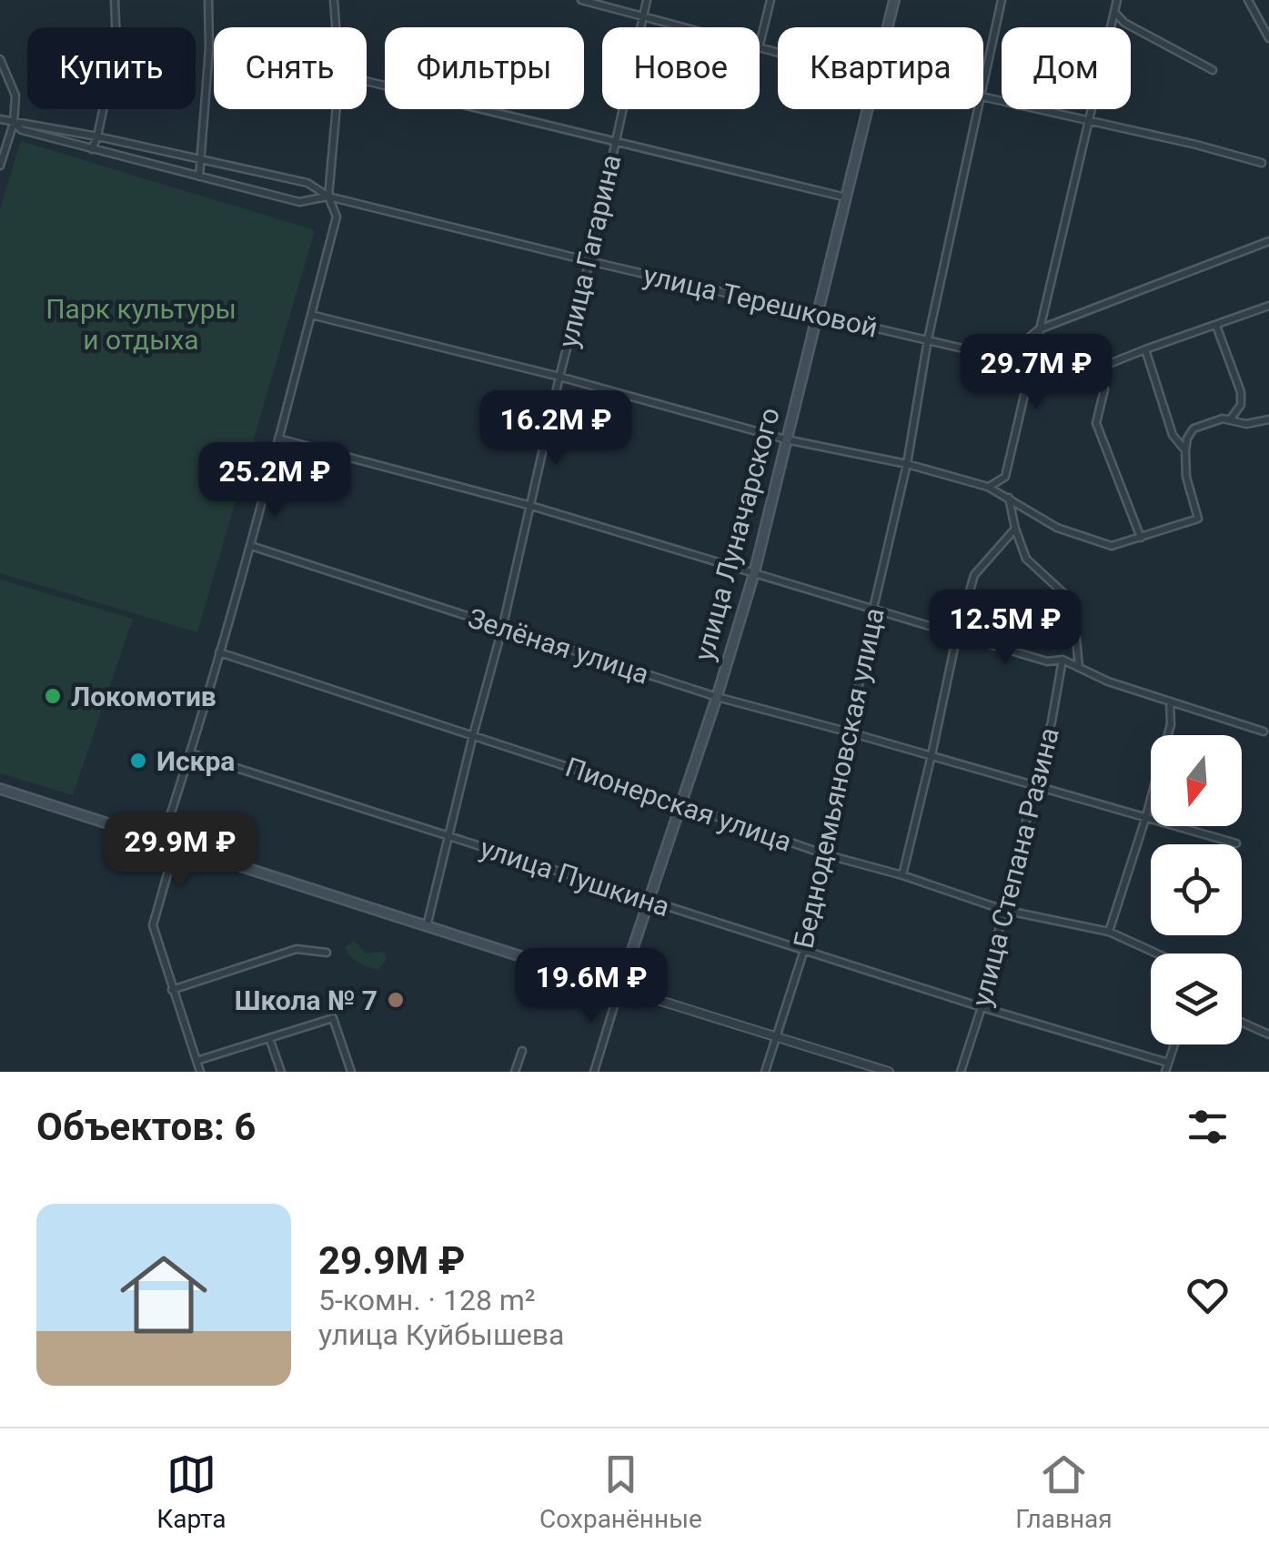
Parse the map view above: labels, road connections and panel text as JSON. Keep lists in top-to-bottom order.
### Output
{
  "streets": {
    "main road": ["улица Луначарского"],
    "street": [
      "улица Гагарина",
      "улица Терешковой",
      "Зелёная улица",
      "Беднодемьяновская улица",
      "Пионерская улица",
      "улица Степана Разина",
      "улица Пушкина"
    ]
  },
  "crossings": [
    ["улица Гагарина", "улица Терешковой"],
    ["улица Гагарина", "Зелёная улица"],
    ["улица Гагарина", "Пионерская улица"],
    ["улица Гагарина", "улица Пушкина"],
    ["улица Терешковой", "улица Луначарского"],
    ["улица Терешковой", "Беднодемьяновская улица"],
    ["улица Луначарского", "Зелёная улица"],
    ["улица Луначарского", "Пионерская улица"],
    ["улица Луначарского", "улица Пушкина"],
    ["Зелёная улица", "Беднодемьяновская улица"],
    ["Зелёная улица", "улица Степана Разина"],
    ["Беднодемьяновская улица", "Пионерская улица"],
    ["Беднодемьяновская улица", "улица Пушкина"],
    ["Пионерская улица", "улица Степана Разина"],
    ["улица Степана Разина", "улица Пушкина"]
  ],
  "parks": ["Парк культуры и отдыха"],
  "places": ["Локомотив", "Искра", "Школа № 7"],
  "north": "bottom",
  "page": {
    "chip": [
      "Купить",
      "Снять",
      "Фильтры",
      "Новое",
      "Квартира",
      "Дом"
    ],
    "price": [
      "29.7M ₽",
      "16.2M ₽",
      "25.2M ₽",
      "12.5M ₽",
      "29.9M ₽",
      "19.6M ₽"
    ],
    "heading": "Объектов: 6",
    "list": [
      {
        "name": "29.9M ₽",
        "note": "5-комн. · 128 m² · улица Куйбышева"
      }
    ],
    "tabs": ["Карта", "Сохранённые", "Главная"]
  }
}
